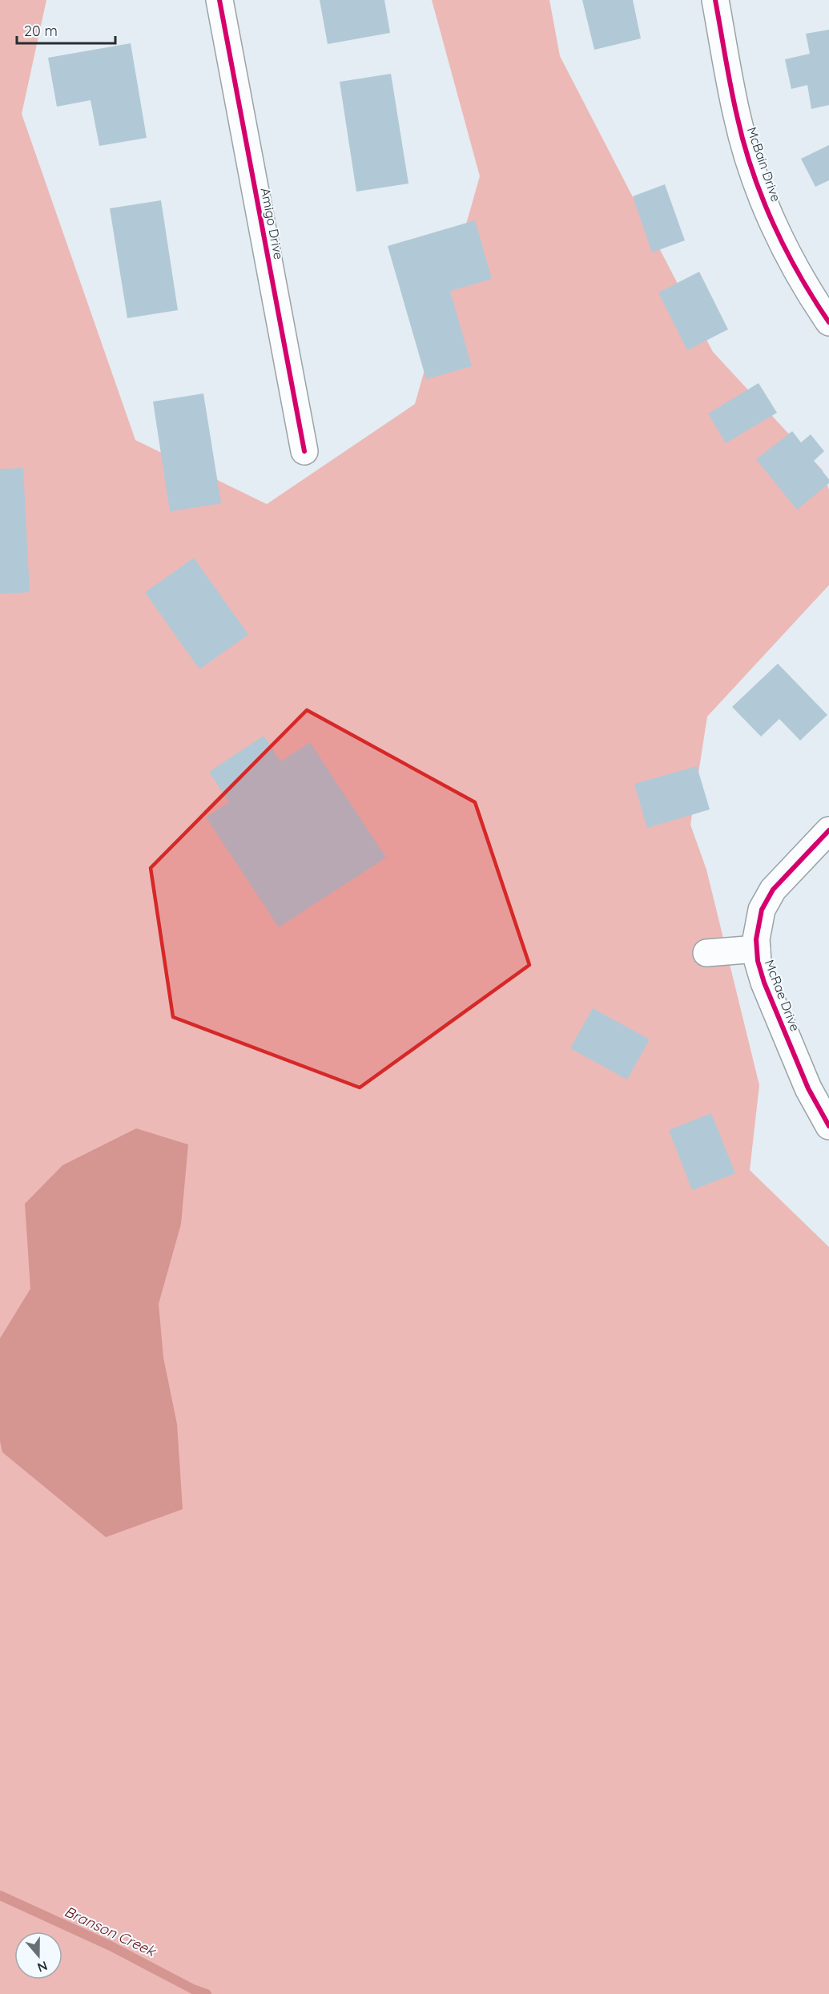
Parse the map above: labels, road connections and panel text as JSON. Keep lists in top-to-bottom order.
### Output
{
  "streets": {
    "street": ["McBain Drive", "Amigo Drive", "McRae Drive"]
  },
  "water": ["Branson Creek"],
  "scale_bar": "20 m",
  "north": "bottom"
}
